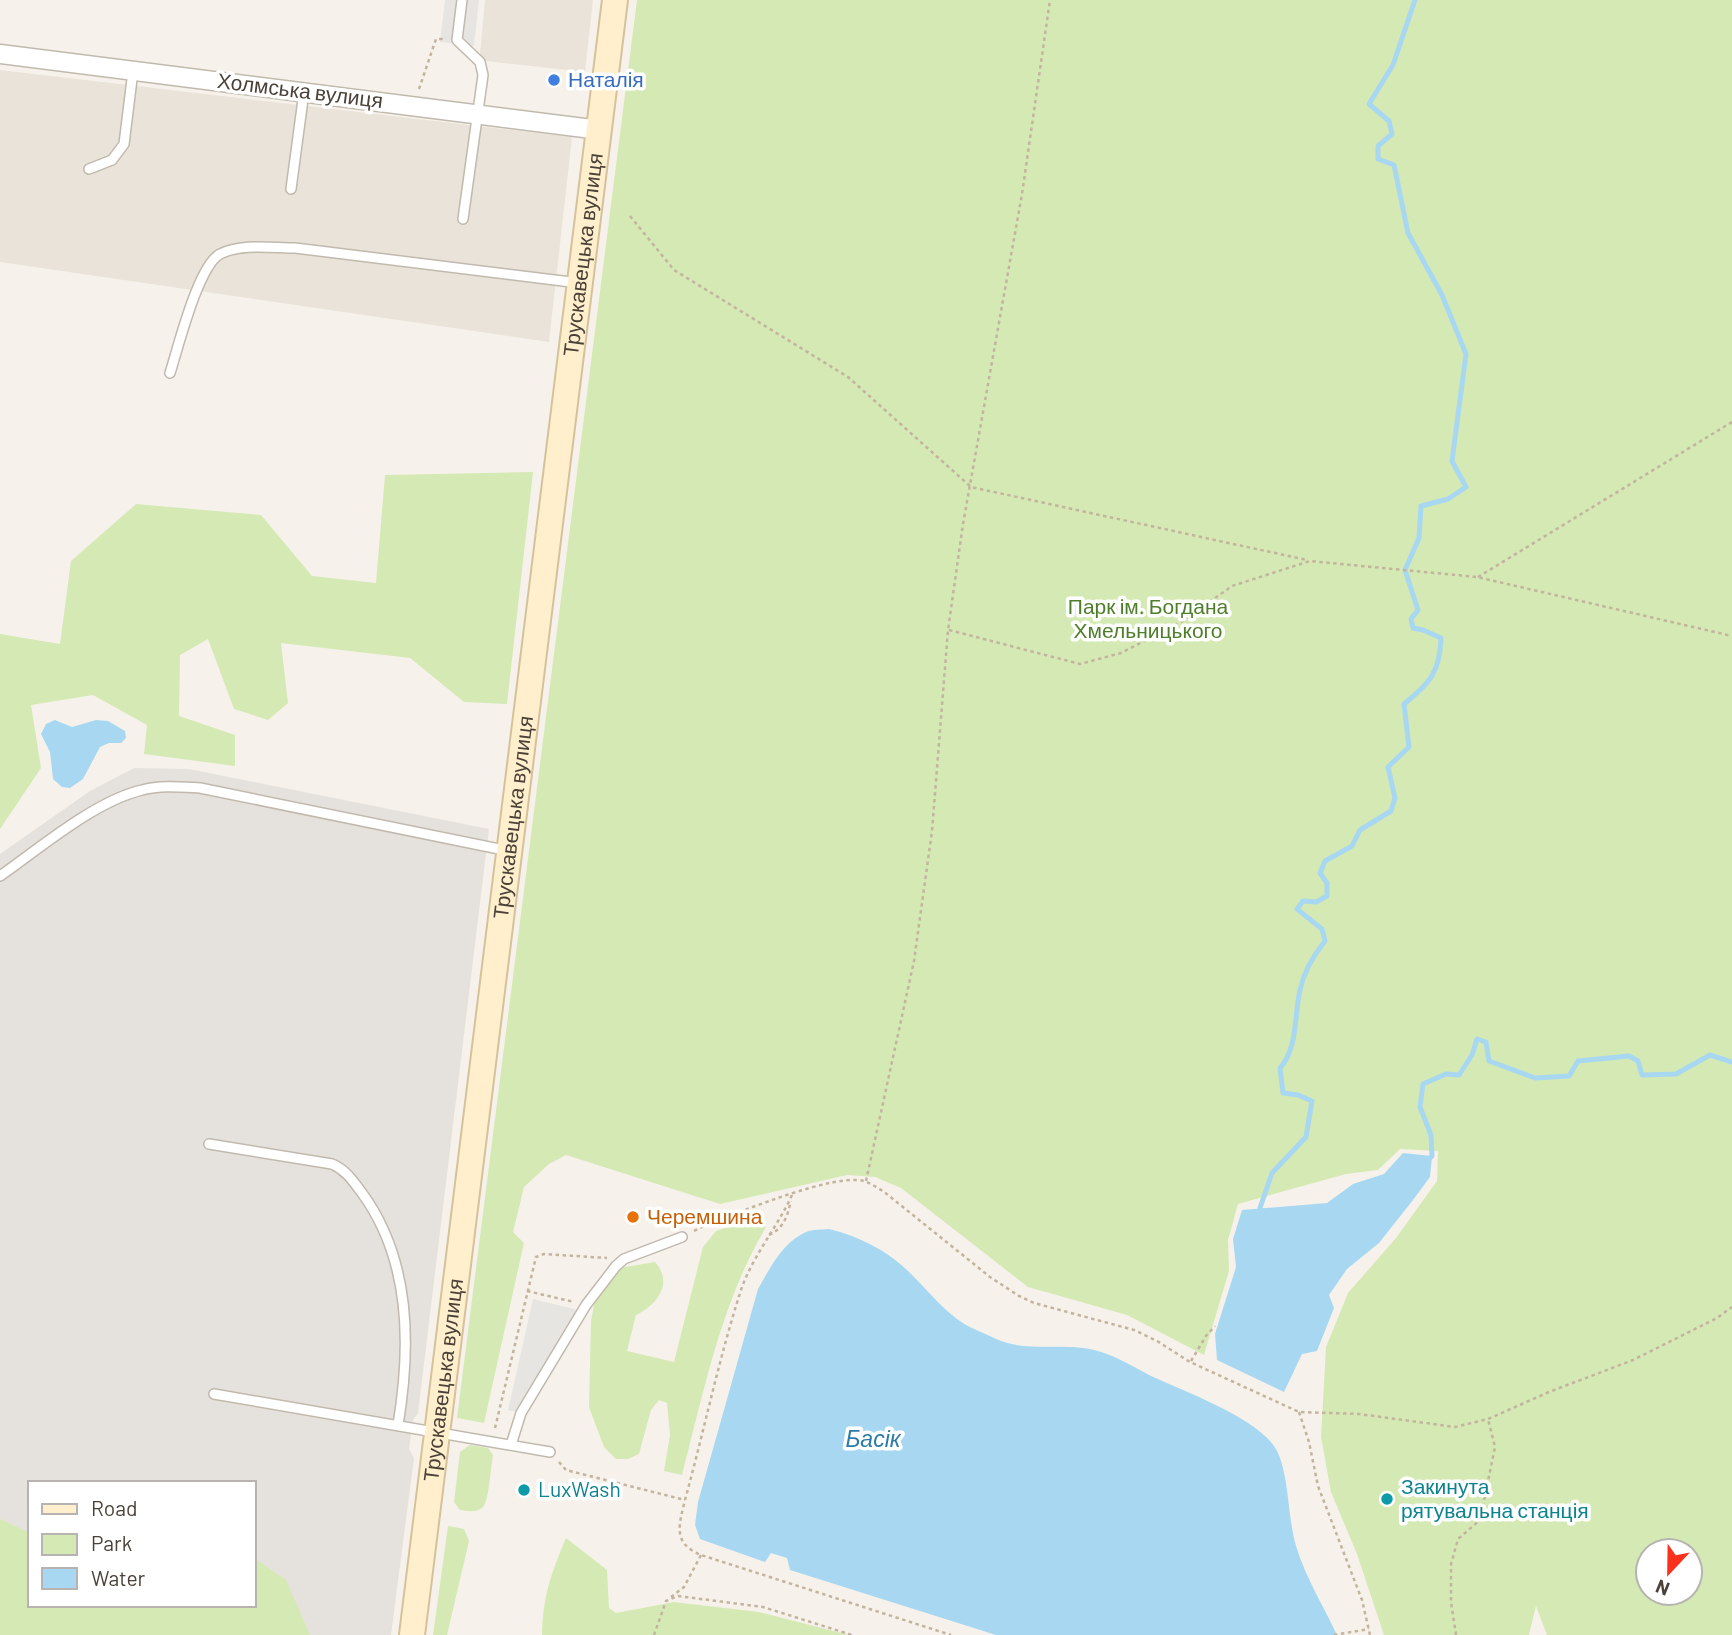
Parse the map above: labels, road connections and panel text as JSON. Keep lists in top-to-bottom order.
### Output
{
  "streets": {
    "main road": ["Трускавецька вулиця"],
    "street": ["Холмська вулиця"]
  },
  "crossings": [
    ["Холмська вулиця", "Трускавецька вулиця"]
  ],
  "water": ["Басік"],
  "parks": ["Парк ім. Богдана Хмельницького"],
  "places": [
    "Наталія",
    "Черемшина",
    "LuxWash",
    "Закинута рятувальна станція"
  ],
  "legend": ["Road", "Park", "Water"],
  "north": "bottom"
}
